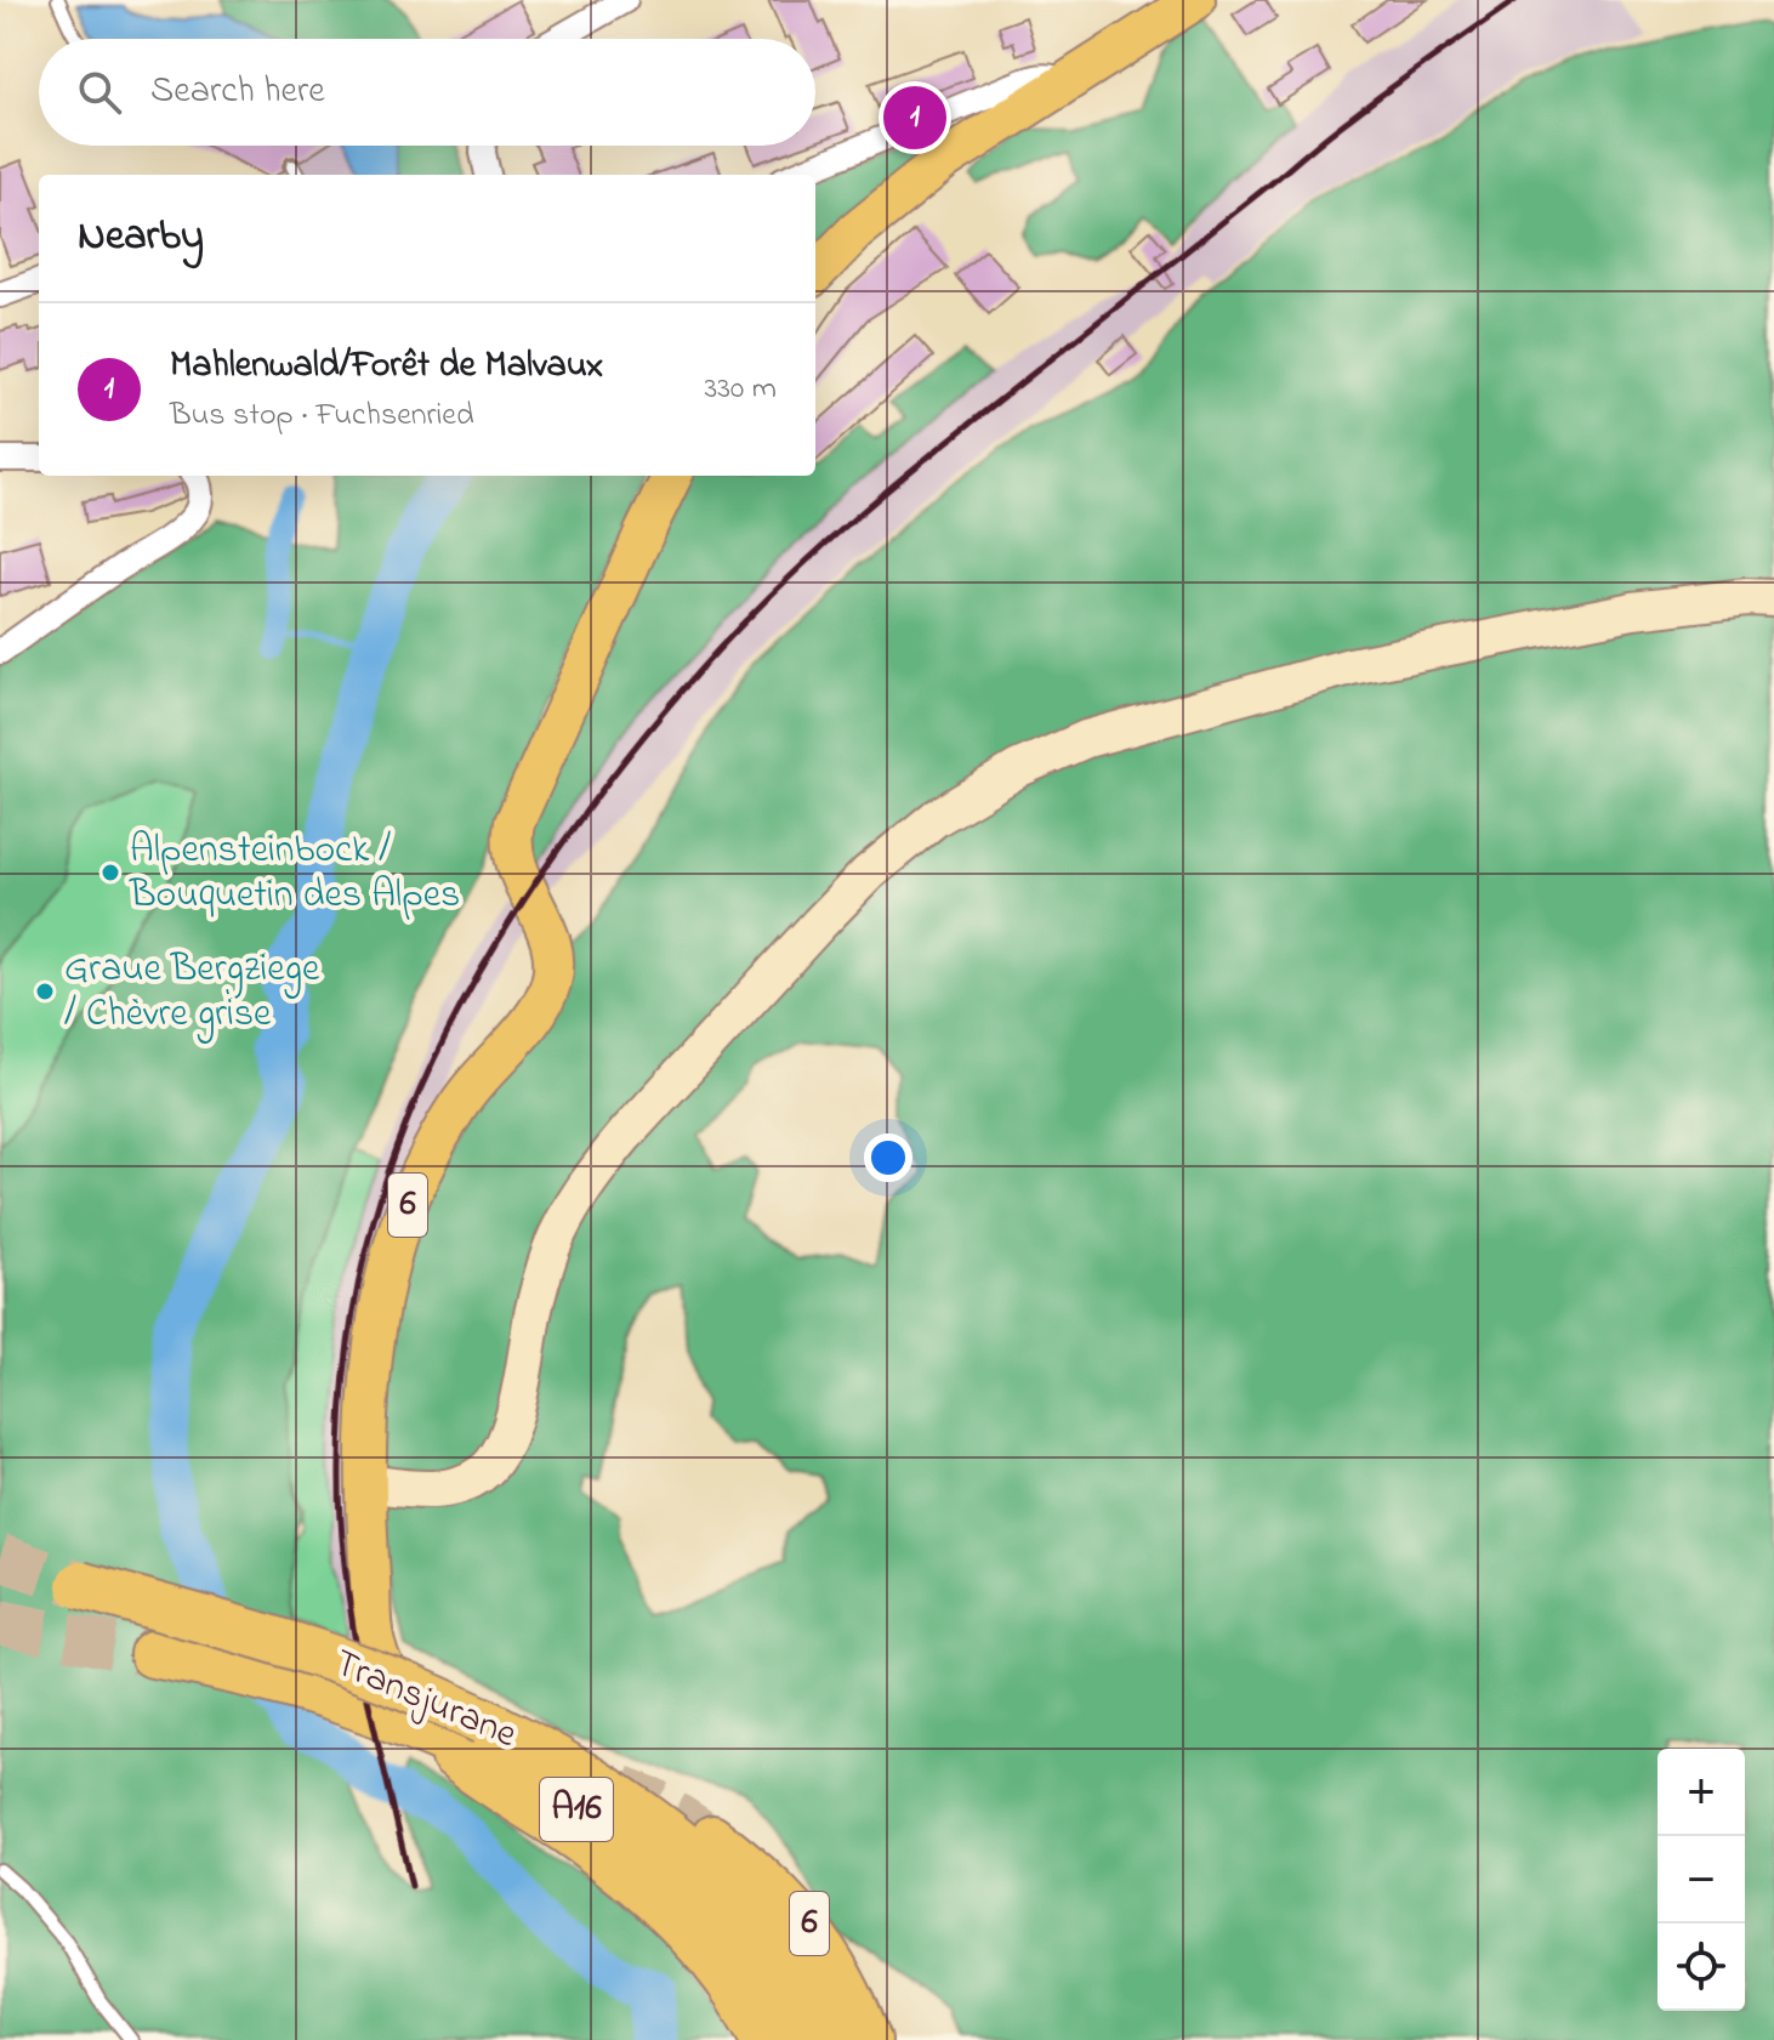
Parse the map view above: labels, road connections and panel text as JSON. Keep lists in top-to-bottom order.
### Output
{
  "streets": {
    "highway": ["Transjurane", "A16"],
    "main road": ["6"]
  },
  "places": ["Alpensteinbock / Bouquetin des Alpes", "Graue Bergziege / Chèvre grise"],
  "page": {
    "search": "Search here",
    "pins": "1",
    "heading": "Nearby",
    "list": [
      {
        "mark": "1",
        "name": "Mahlenwald/Forêt de Malvaux",
        "note": "Bus stop · Fuchsenried",
        "value": "330 m"
      }
    ],
    "map_buttons": ["+", "−"]
  }
}
